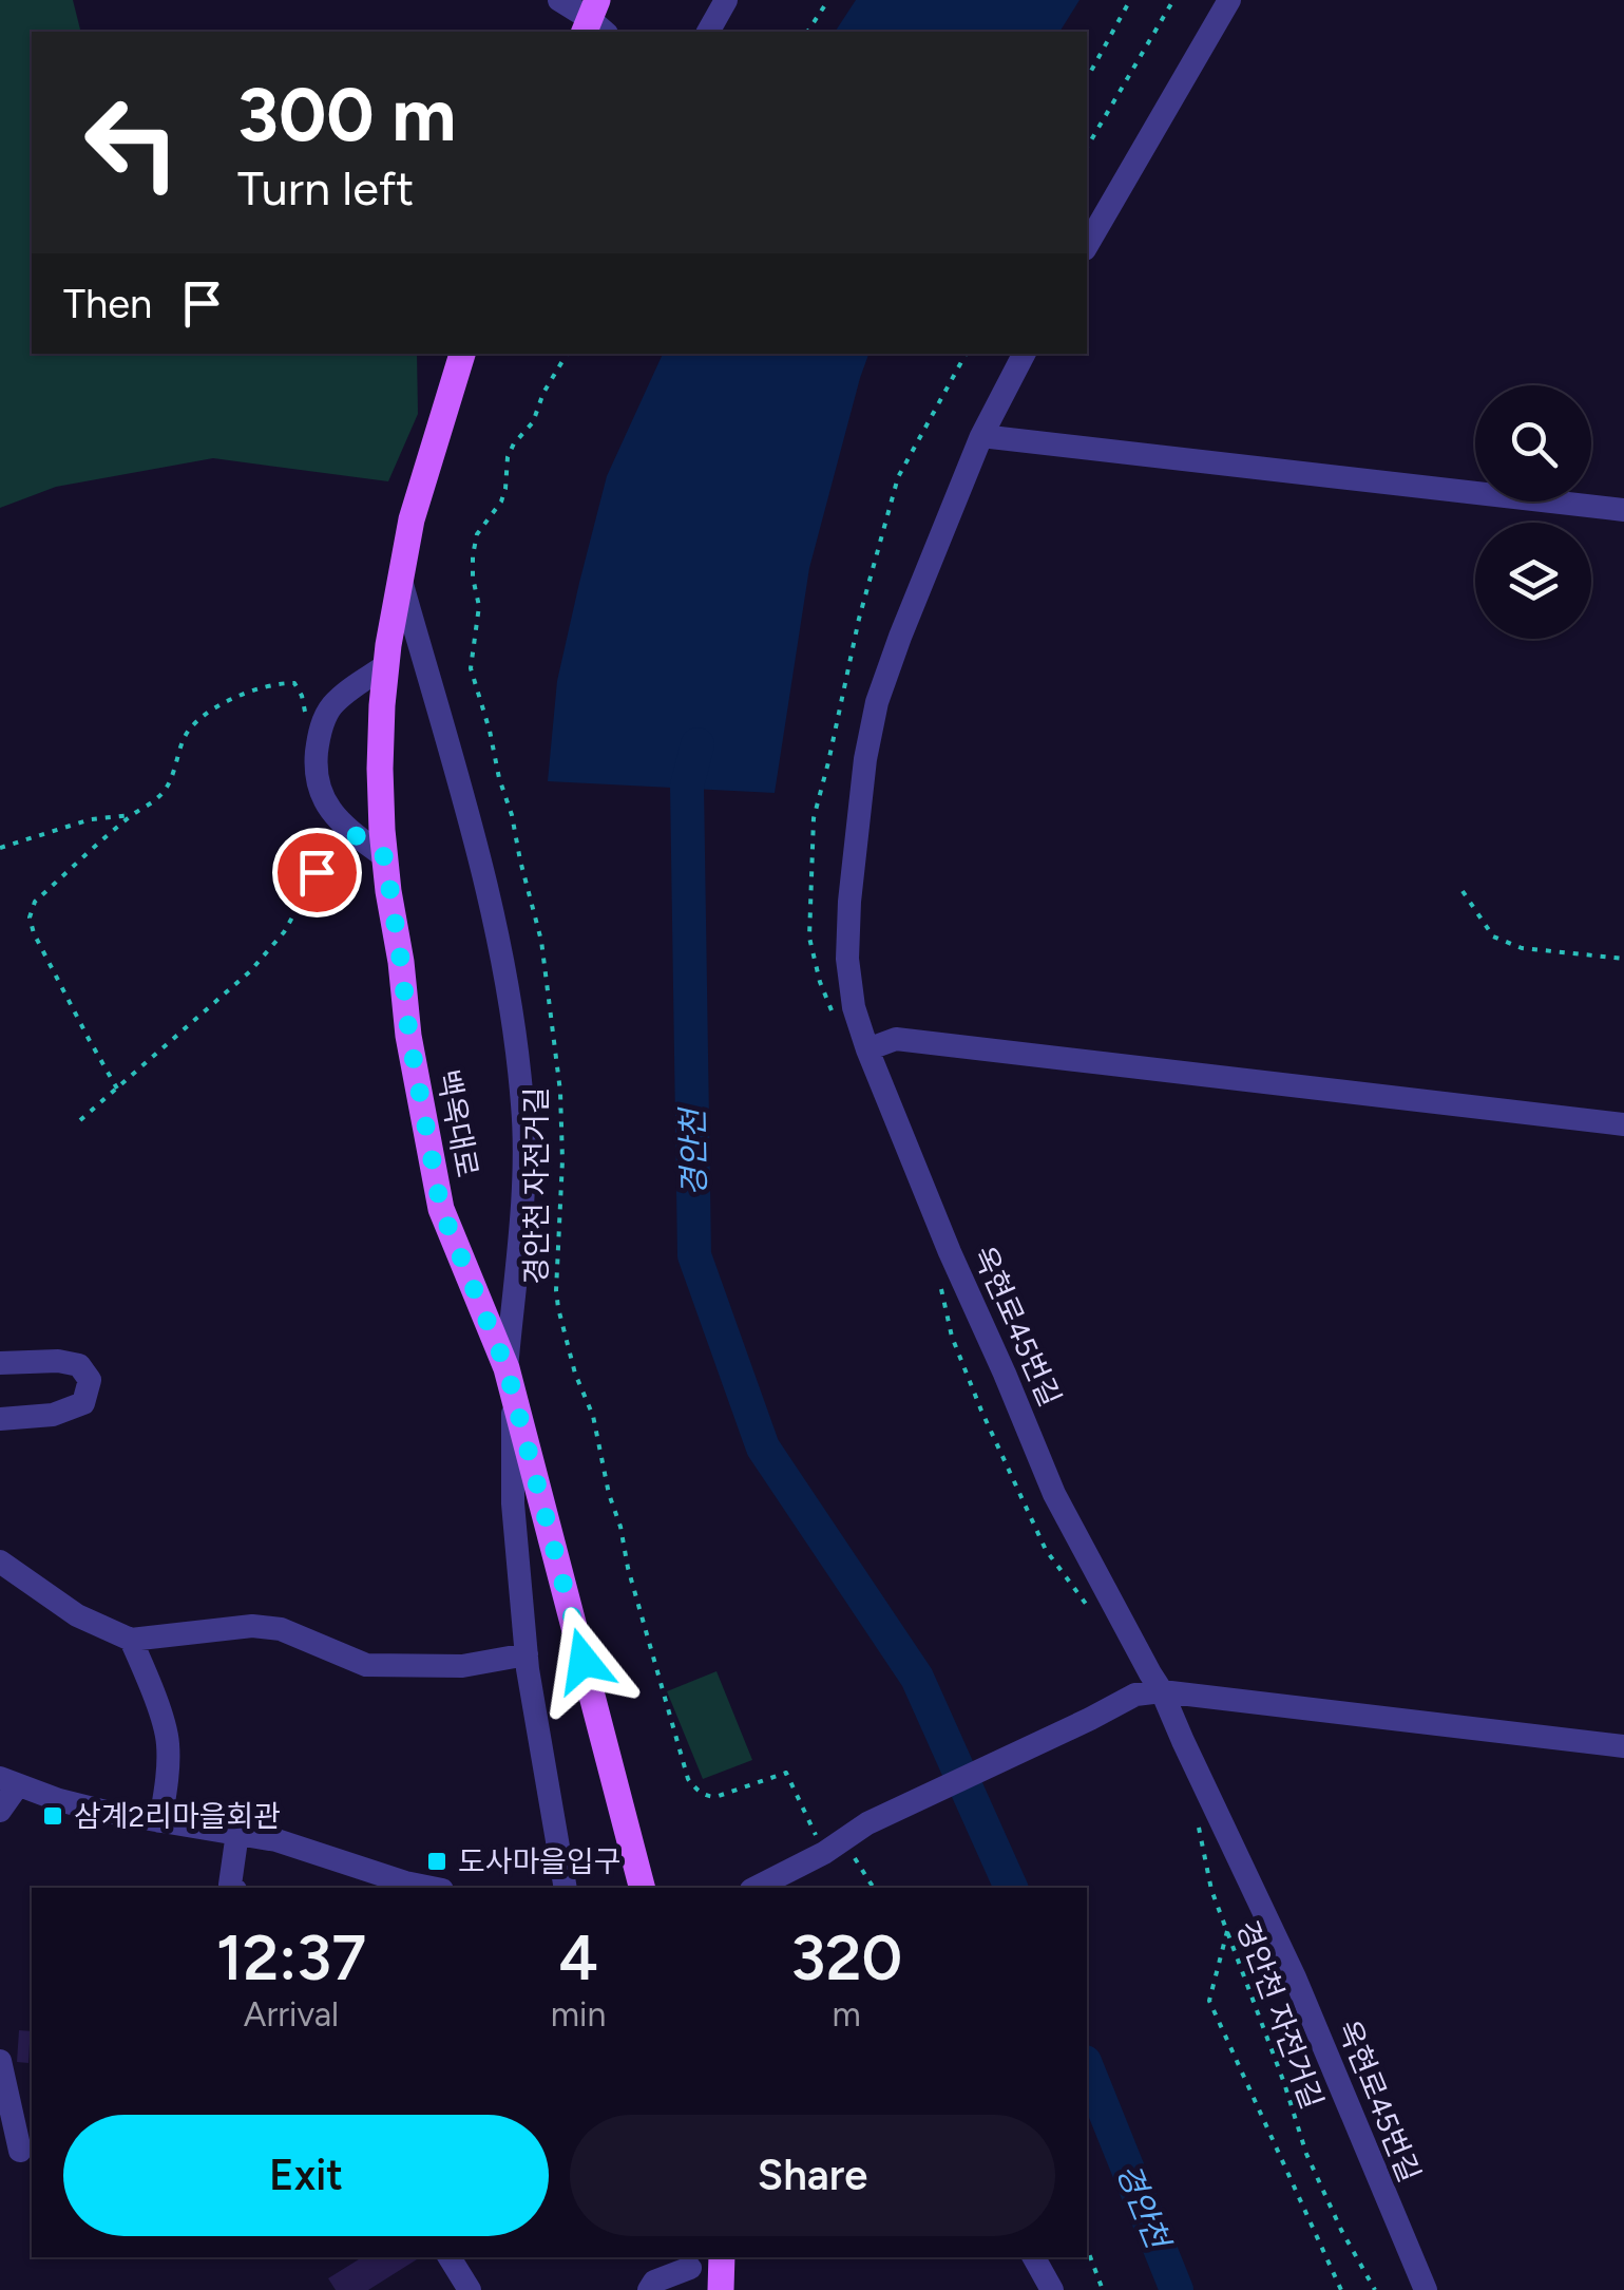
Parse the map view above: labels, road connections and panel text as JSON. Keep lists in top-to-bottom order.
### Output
{
  "streets": {
    "main road": ["백옥대로"],
    "street": ["옥현로45번길"],
    "path": ["경안천 자전거길"]
  },
  "water": ["경안천"],
  "places": {
    "transit": ["삼계2리마을회관", "도사마을입구"]
  },
  "page": {
    "turn": ["300 m", "Turn left"],
    "then": "Then",
    "eta": [
      "12:37",
      "Arrival",
      "4",
      "min",
      "320",
      "m"
    ],
    "buttons": ["Exit", "Share"]
  }
}
